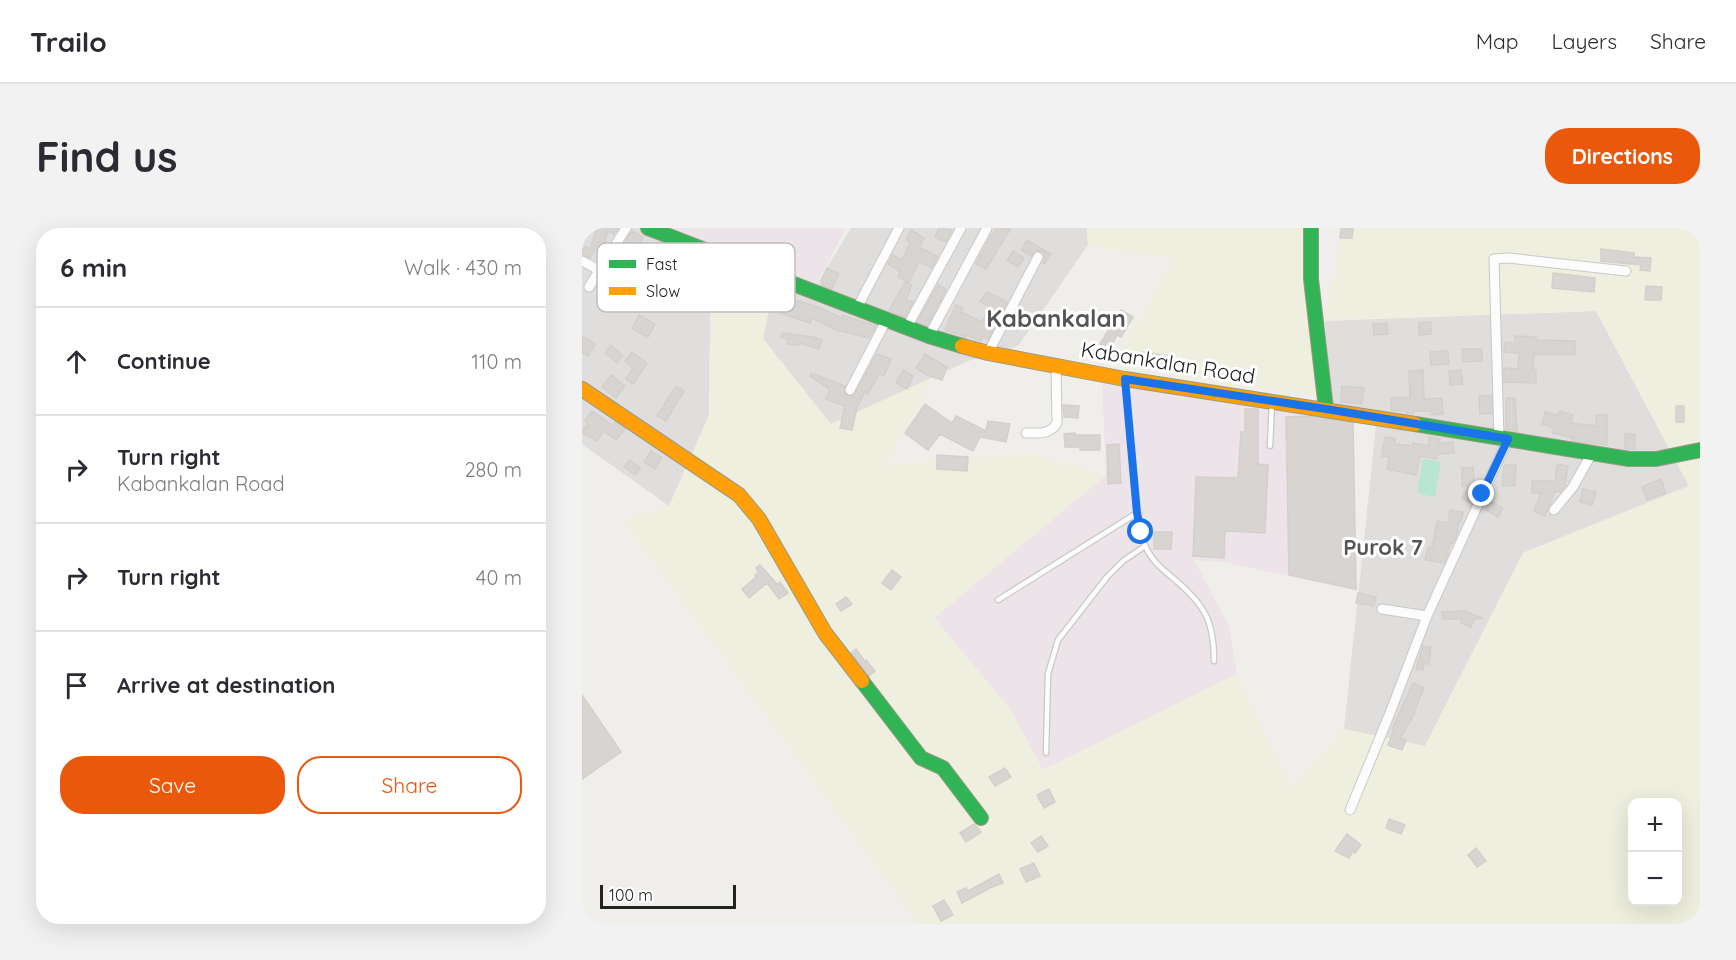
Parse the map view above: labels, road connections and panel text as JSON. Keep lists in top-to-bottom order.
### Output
{
  "streets": {
    "street": ["Kabankalan Road"]
  },
  "districts": ["Kabankalan", "Purok 7"],
  "legend": ["Fast", "Slow"],
  "scale_bar": "100 m",
  "page": {
    "header": "Trailo",
    "nav": ["Map", "Layers", "Share"],
    "buttons": [
      "Directions",
      ["Save", "Share"]
    ],
    "title": "Find us",
    "heading": ["6 min", "Walk · 430 m"],
    "list": [
      ["Continue", "110 m"],
      ["Turn right", "Kabankalan Road", "280 m"],
      ["Turn right", "40 m"],
      "Arrive at destination"
    ],
    "map_buttons": ["+", "−"],
    "scale": "100 m"
  }
}
